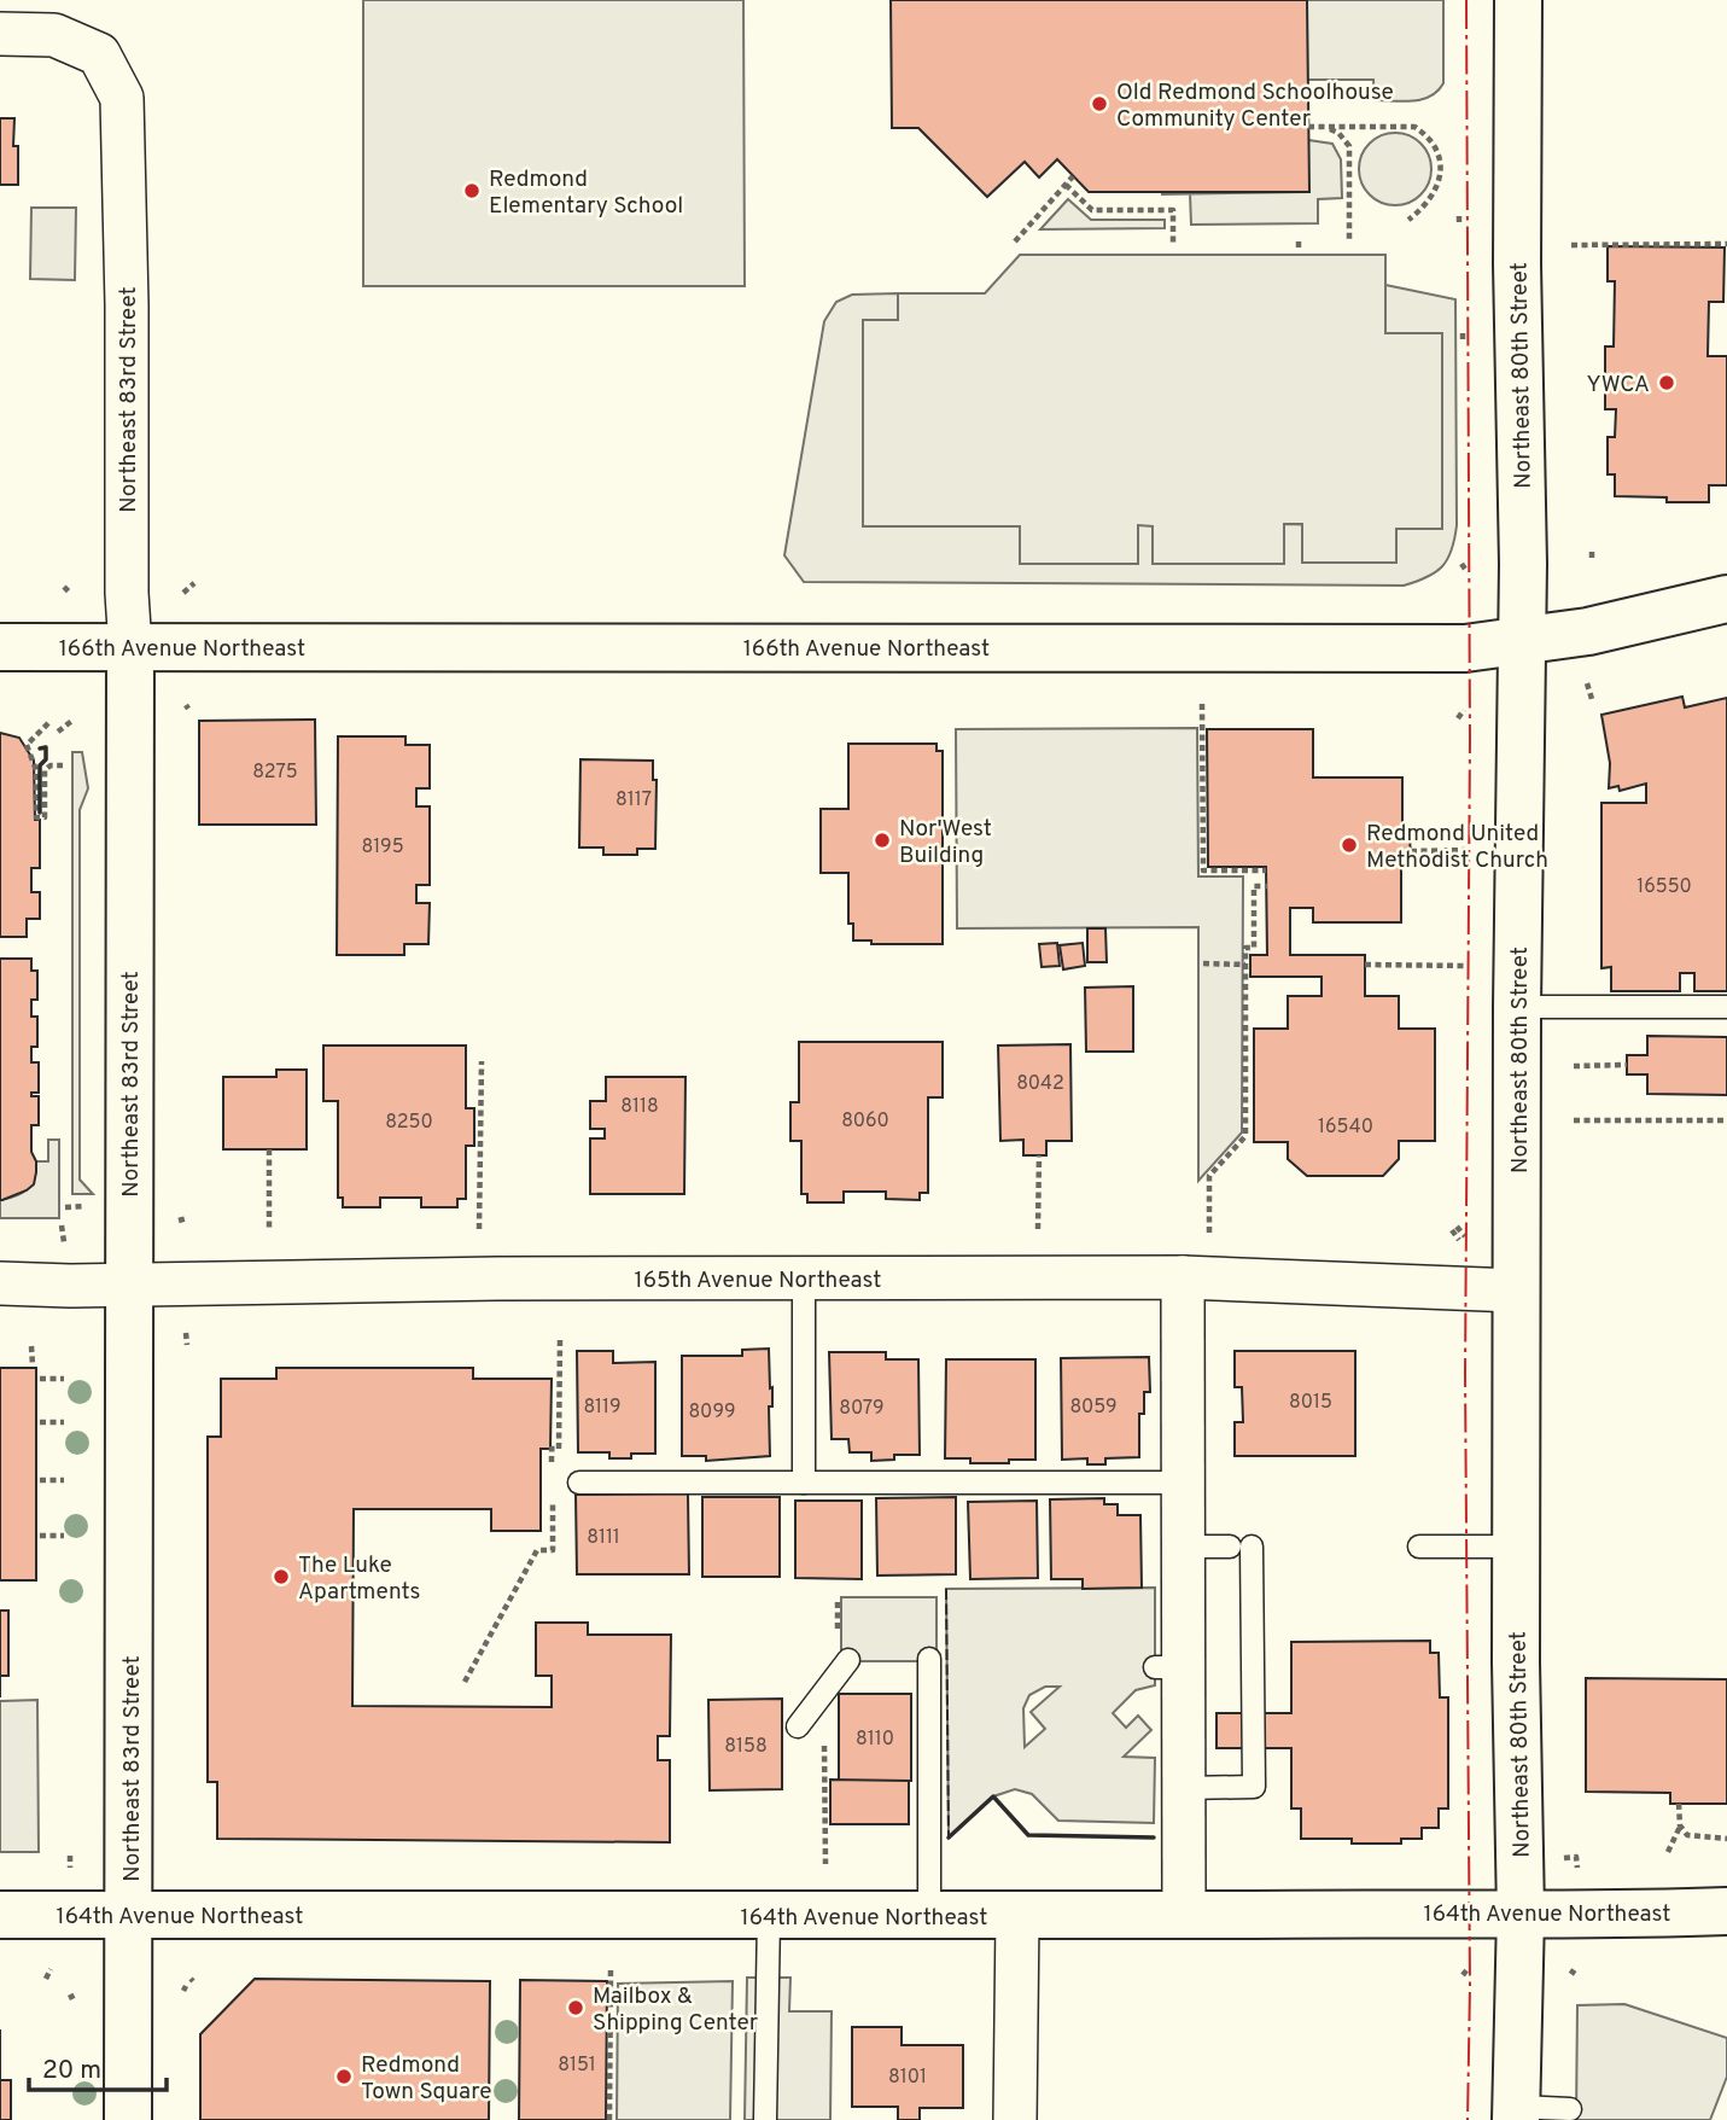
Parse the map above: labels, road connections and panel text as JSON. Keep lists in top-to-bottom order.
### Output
{
  "streets": {
    "street": [
      "Northeast 80th Street",
      "Northeast 83rd Street",
      "166th Avenue Northeast",
      "165th Avenue Northeast",
      "164th Avenue Northeast"
    ]
  },
  "crossings": [
    ["Northeast 80th Street", "166th Avenue Northeast"],
    ["Northeast 80th Street", "165th Avenue Northeast"],
    ["Northeast 80th Street", "164th Avenue Northeast"],
    ["Northeast 83rd Street", "166th Avenue Northeast"],
    ["Northeast 83rd Street", "165th Avenue Northeast"],
    ["Northeast 83rd Street", "164th Avenue Northeast"]
  ],
  "places": [
    "Old Redmond Schoolhouse Community Center",
    "Redmond Elementary School",
    "YWCA",
    "Nor'West Building",
    "Redmond United Methodist Church",
    "The Luke Apartments",
    "Mailbox & Shipping Center",
    "Redmond Town Square"
  ],
  "house_numbers": [
    "8275",
    "8117",
    "8195",
    "16550",
    "8042",
    "8118",
    "8060",
    "8250",
    "16540",
    "8015",
    "8119",
    "8059",
    "8079",
    "8099",
    "8111",
    "8110",
    "8158",
    "8151",
    "8101"
  ],
  "scale_bar": "20 m"
}
